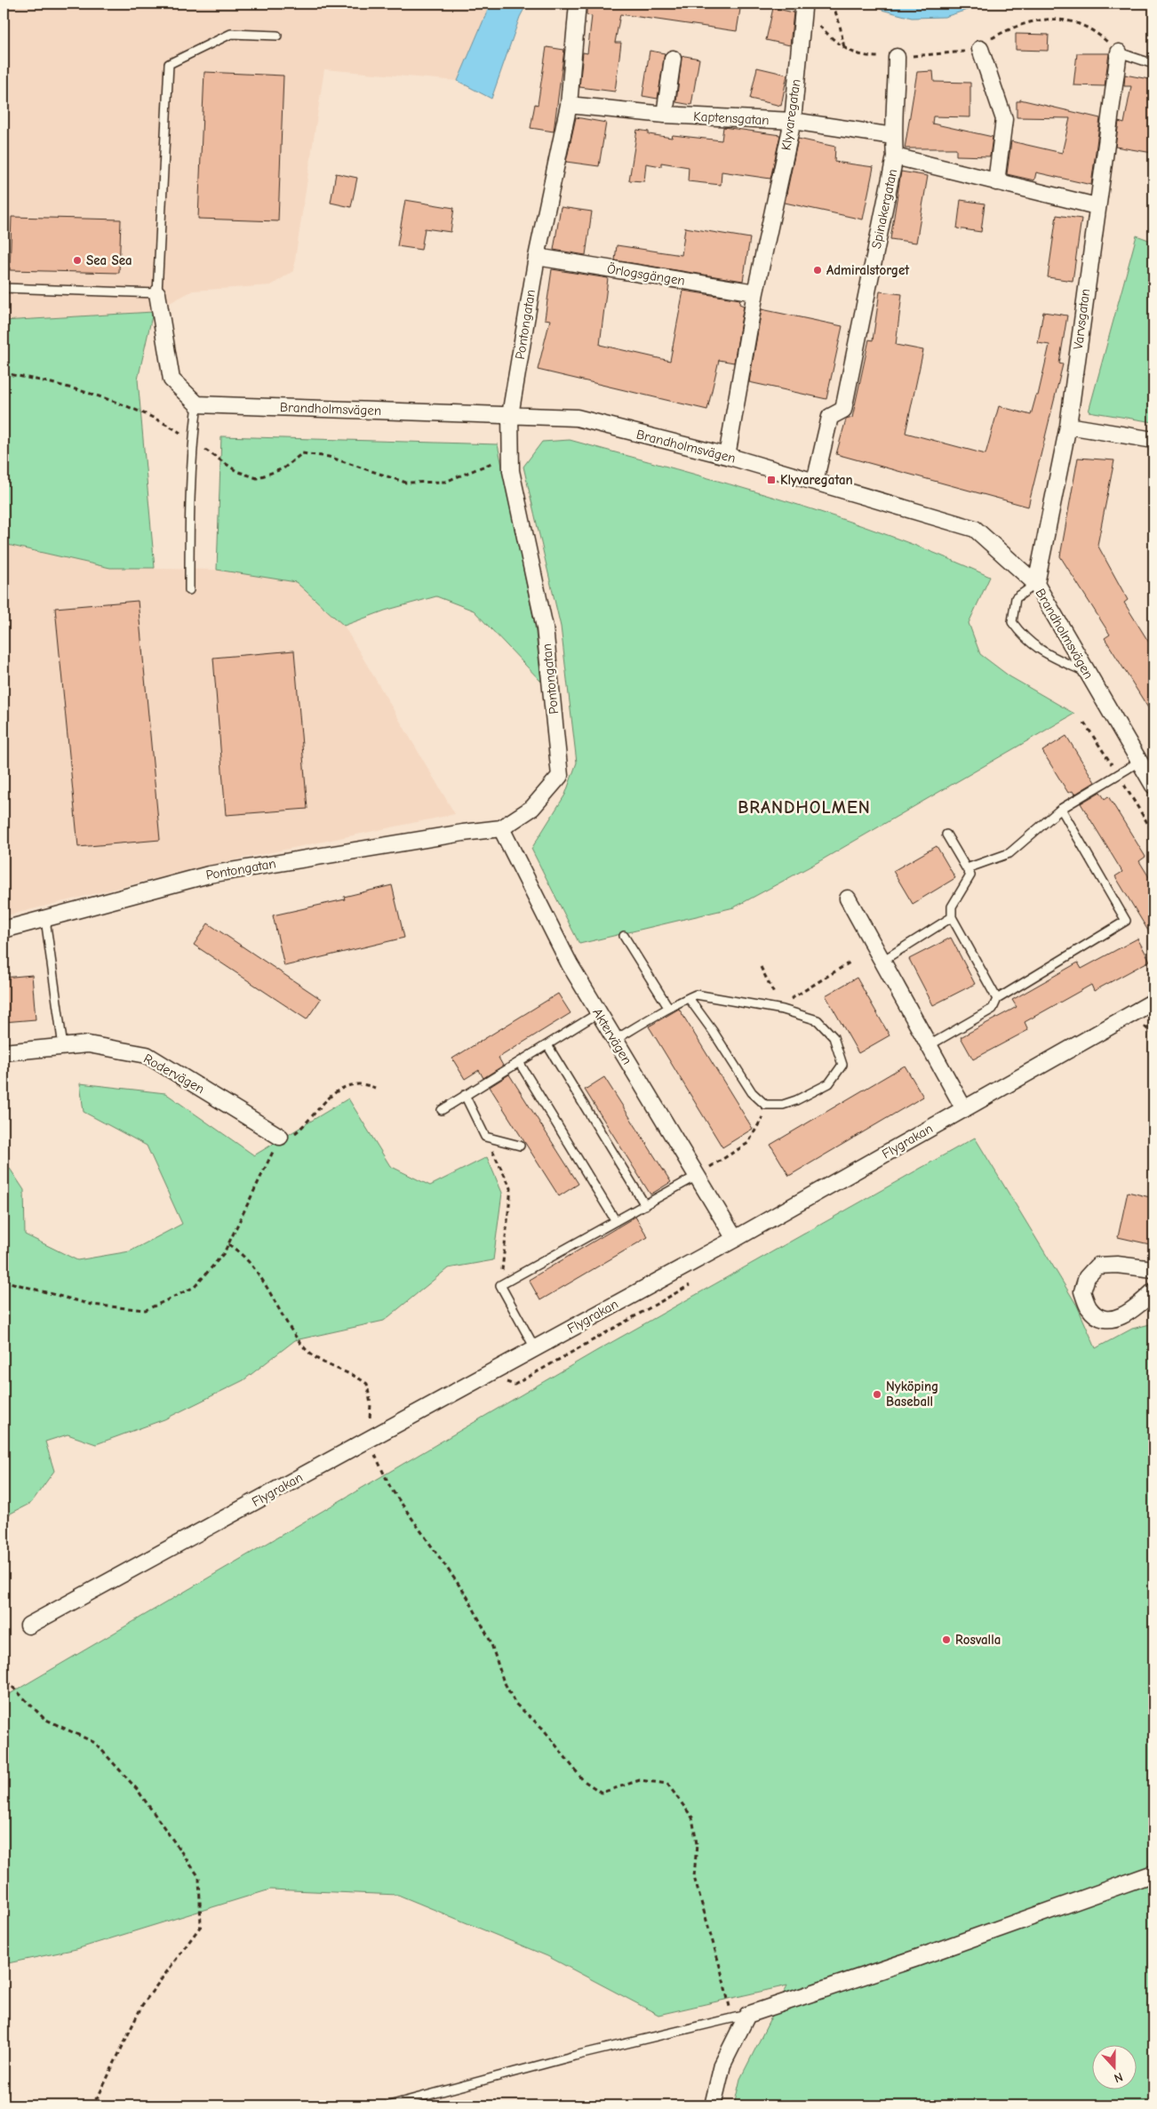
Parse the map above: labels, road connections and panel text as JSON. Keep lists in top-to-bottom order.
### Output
{
  "streets": {
    "street": [
      "Klyvaregatan",
      "Kaptensgatan",
      "Spinakergatan",
      "Örlogsgängen",
      "Varvsgatan",
      "Pontongatan",
      "Brandholmsvägen",
      "Aktervägen",
      "Rodervägen",
      "Flygrakan"
    ]
  },
  "crossings": [
    ["Klyvaregatan", "Kaptensgatan"],
    ["Klyvaregatan", "Örlogsgängen"],
    ["Klyvaregatan", "Brandholmsvägen"],
    ["Kaptensgatan", "Spinakergatan"],
    ["Kaptensgatan", "Pontongatan"],
    ["Spinakergatan", "Brandholmsvägen"],
    ["Örlogsgängen", "Pontongatan"],
    ["Varvsgatan", "Brandholmsvägen"],
    ["Pontongatan", "Brandholmsvägen"],
    ["Pontongatan", "Aktervägen"],
    ["Aktervägen", "Flygrakan"]
  ],
  "districts": ["BRANDHOLMEN"],
  "places": {
    "other": [
      "Sea Sea",
      "Admiralstorget",
      "Nyköping Baseball",
      "Rosvalla"
    ],
    "transit": ["Klyvaregatan"]
  },
  "north": "bottom"
}
